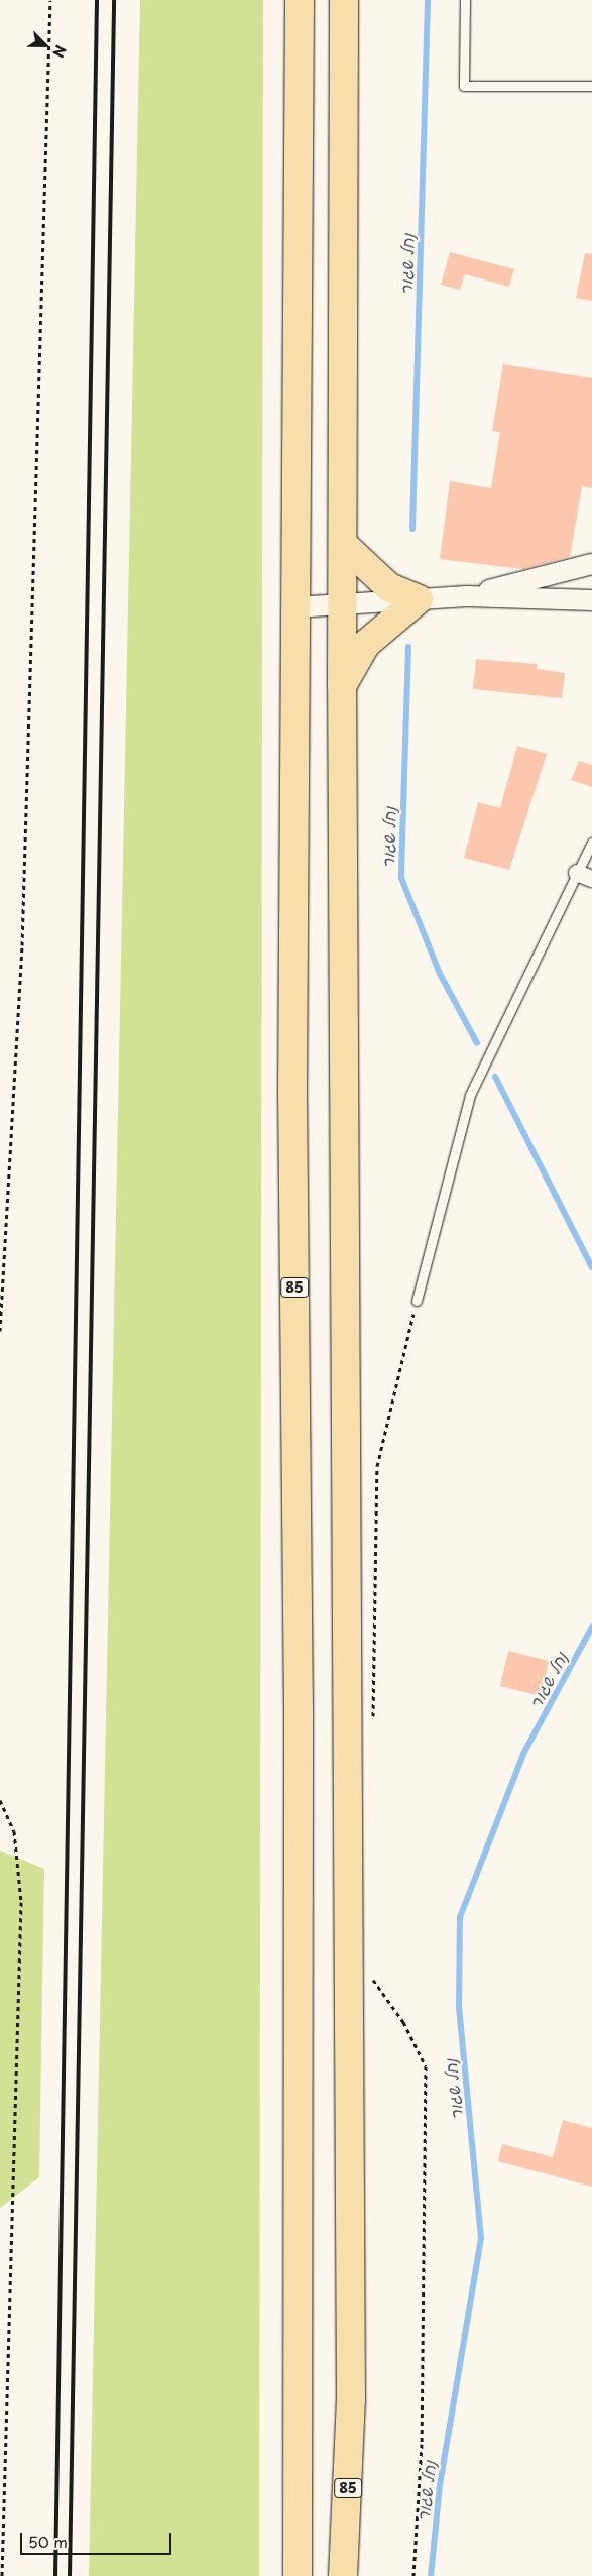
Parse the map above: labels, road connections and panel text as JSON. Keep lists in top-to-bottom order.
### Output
{
  "streets": {
    "highway": ["85"]
  },
  "water": ["נחל שגור"],
  "scale_bar": "50 m",
  "north": "bottom right"
}
